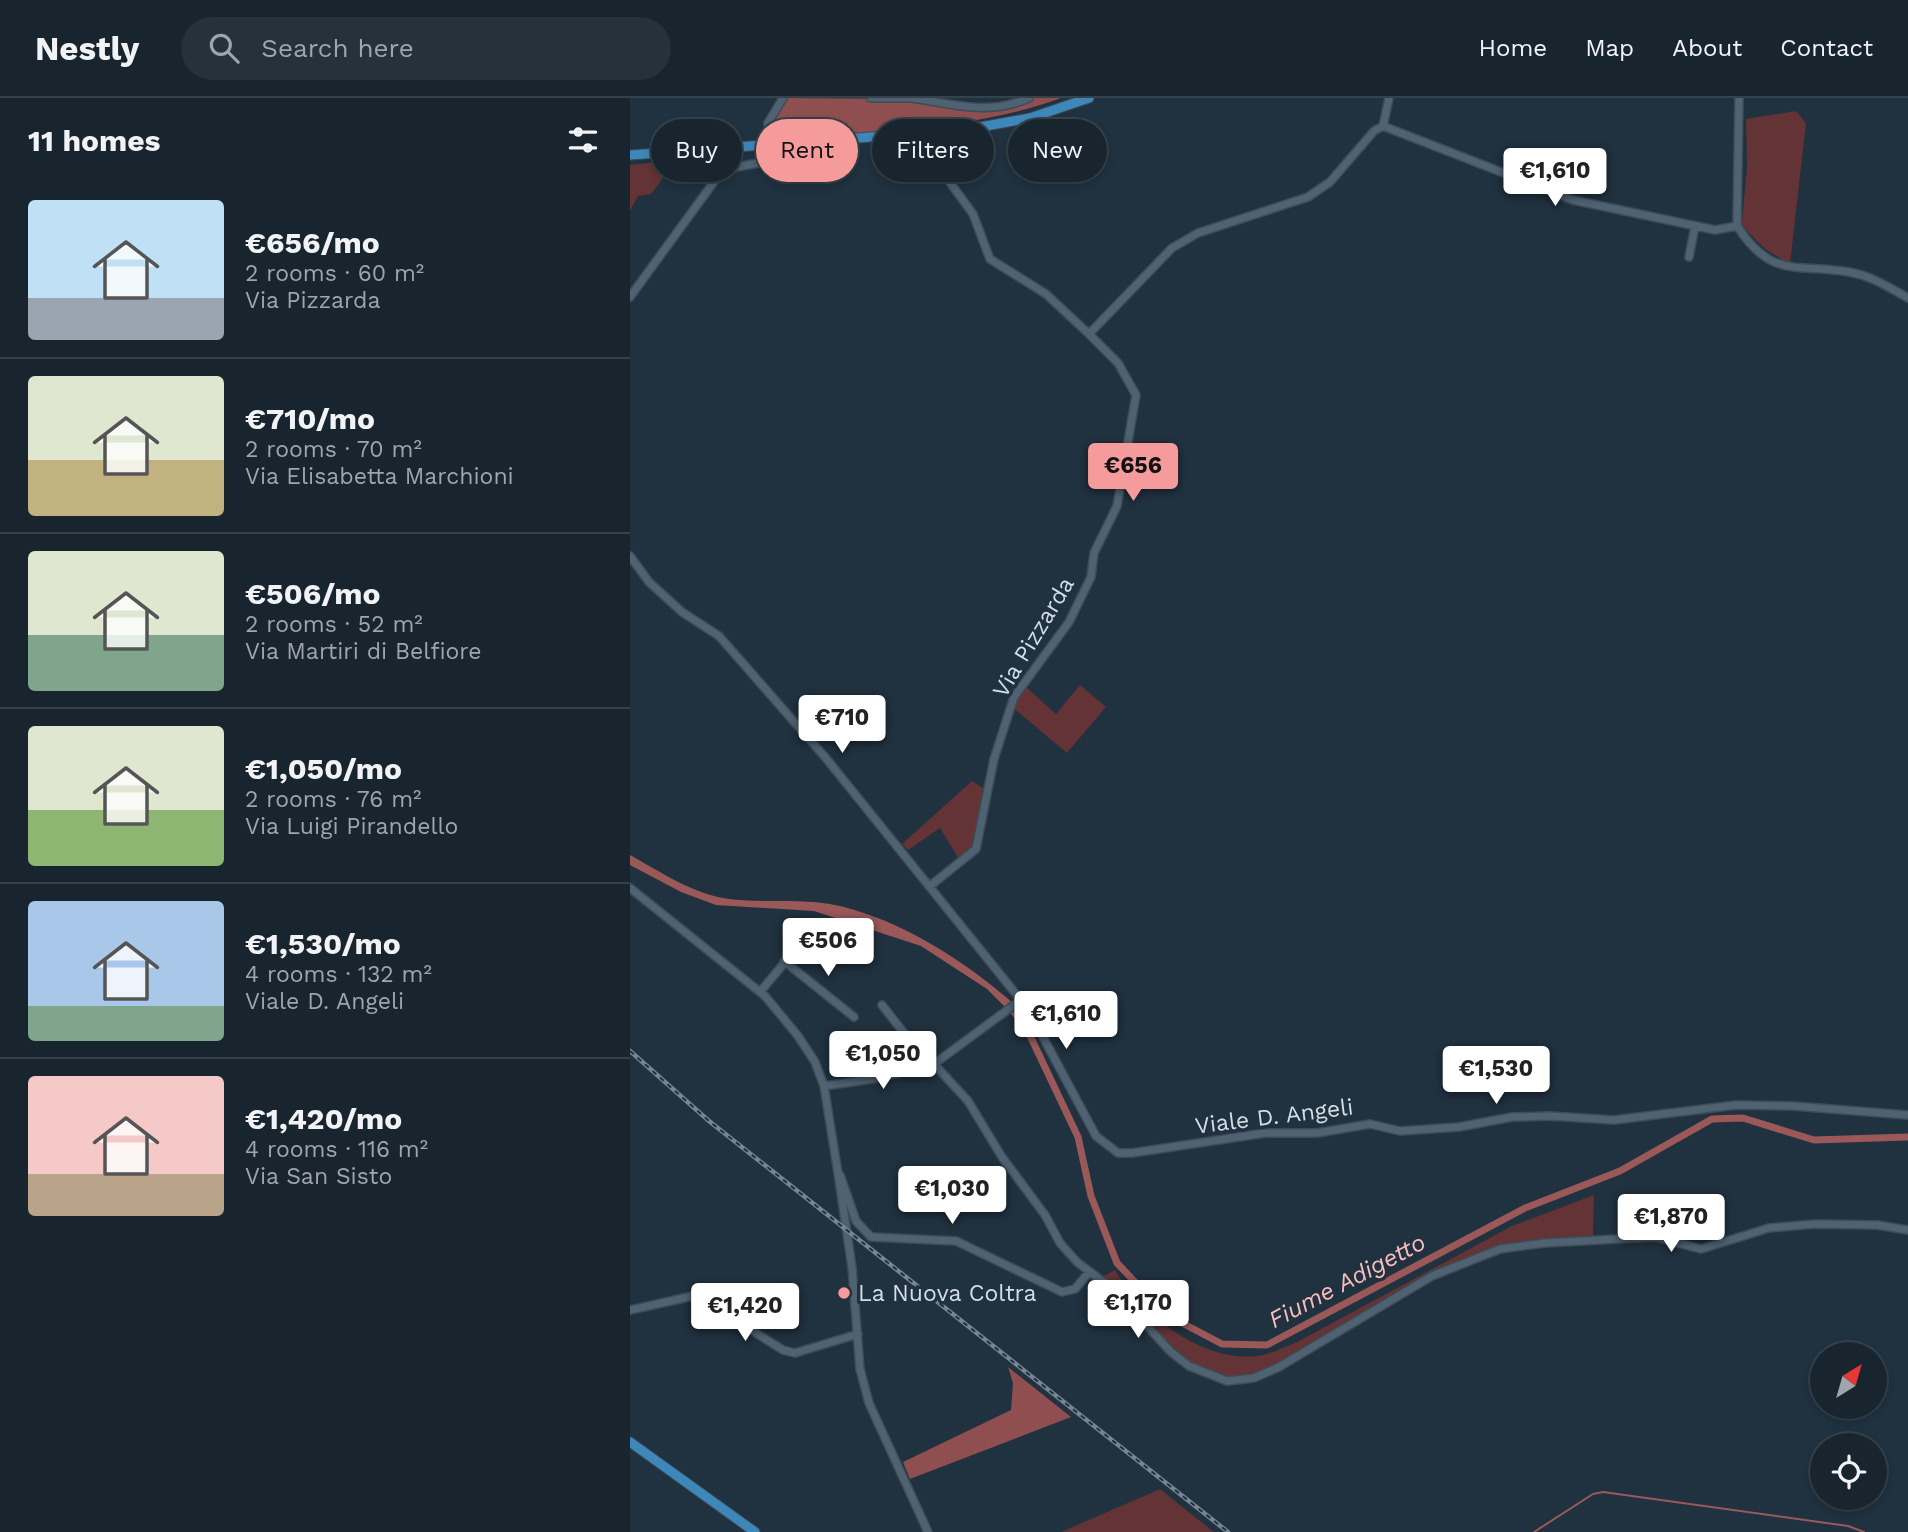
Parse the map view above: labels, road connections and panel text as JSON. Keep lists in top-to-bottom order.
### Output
{
  "streets": {
    "street": ["Via Pizzarda", "Viale D. Angeli"]
  },
  "crossings": [
    ["Via Pizzarda", "Viale D. Angeli"]
  ],
  "water": ["Fiume Adigetto"],
  "places": ["La Nuova Coltra"],
  "north": "top right",
  "page": {
    "header": "Nestly",
    "search": "Search here",
    "nav": [
      "Home",
      "Map",
      "About",
      "Contact"
    ],
    "heading": "11 homes",
    "chip": [
      "Buy",
      "Rent",
      "Filters",
      "New"
    ],
    "price": [
      "€1,610",
      "€656",
      "€710",
      "€506",
      "€1,610",
      "€1,050",
      "€1,530",
      "€1,030",
      "€1,870",
      "€1,170",
      "€1,420"
    ],
    "list": [
      {
        "name": "€656/mo",
        "note": "2 rooms · 60 m² · Via Pizzarda"
      },
      {
        "name": "€710/mo",
        "note": "2 rooms · 70 m² · Via Elisabetta Marchioni"
      },
      {
        "name": "€506/mo",
        "note": "2 rooms · 52 m² · Via Martiri di Belfiore"
      },
      {
        "name": "€1,050/mo",
        "note": "2 rooms · 76 m² · Via Luigi Pirandello"
      },
      {
        "name": "€1,530/mo",
        "note": "4 rooms · 132 m² · Viale D. Angeli"
      },
      {
        "name": "€1,420/mo",
        "note": "4 rooms · 116 m² · Via San Sisto"
      }
    ]
  }
}
